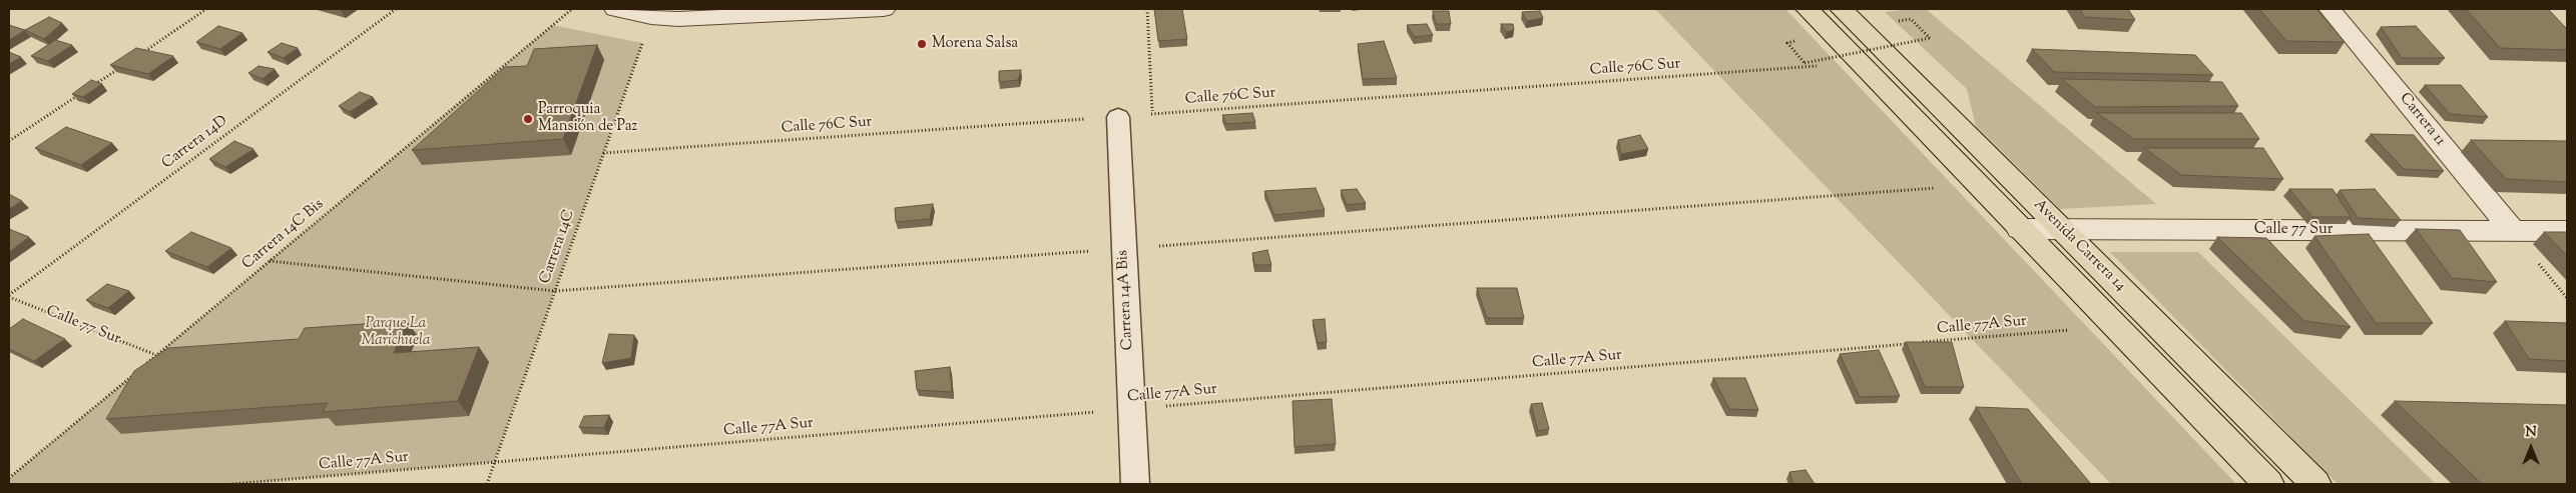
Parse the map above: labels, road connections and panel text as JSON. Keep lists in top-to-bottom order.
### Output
{
  "streets": {
    "main road": ["Avenida Carrera 14"],
    "street": ["Carrera 11", "Calle 77 Sur"],
    "lane": ["Carrera 14A Bis"],
    "path": [
      "Calle 76C Sur",
      "Carrera 14D",
      "Carrera 14C Bis",
      "Carrera 14C",
      "Calle 77A Sur"
    ]
  },
  "crossings": [
    ["Calle 76C Sur", "Avenida Carrera 14"],
    ["Calle 76C Sur", "Carrera 14C"],
    ["Calle 76C Sur", "Carrera 14A Bis"],
    ["Carrera 11", "Calle 77 Sur"],
    ["Carrera 14D", "Calle 77 Sur"],
    ["Calle 77 Sur", "Carrera 14C Bis"],
    ["Calle 77 Sur", "Avenida Carrera 14"],
    ["Avenida Carrera 14", "Calle 77A Sur"],
    ["Carrera 14C", "Calle 77A Sur"],
    ["Carrera 14A Bis", "Calle 77A Sur"]
  ],
  "parks": ["Parque La Marichuela"],
  "places": ["Morena Salsa", "Parroquia Mansión de Paz"],
  "north": "top"
}
